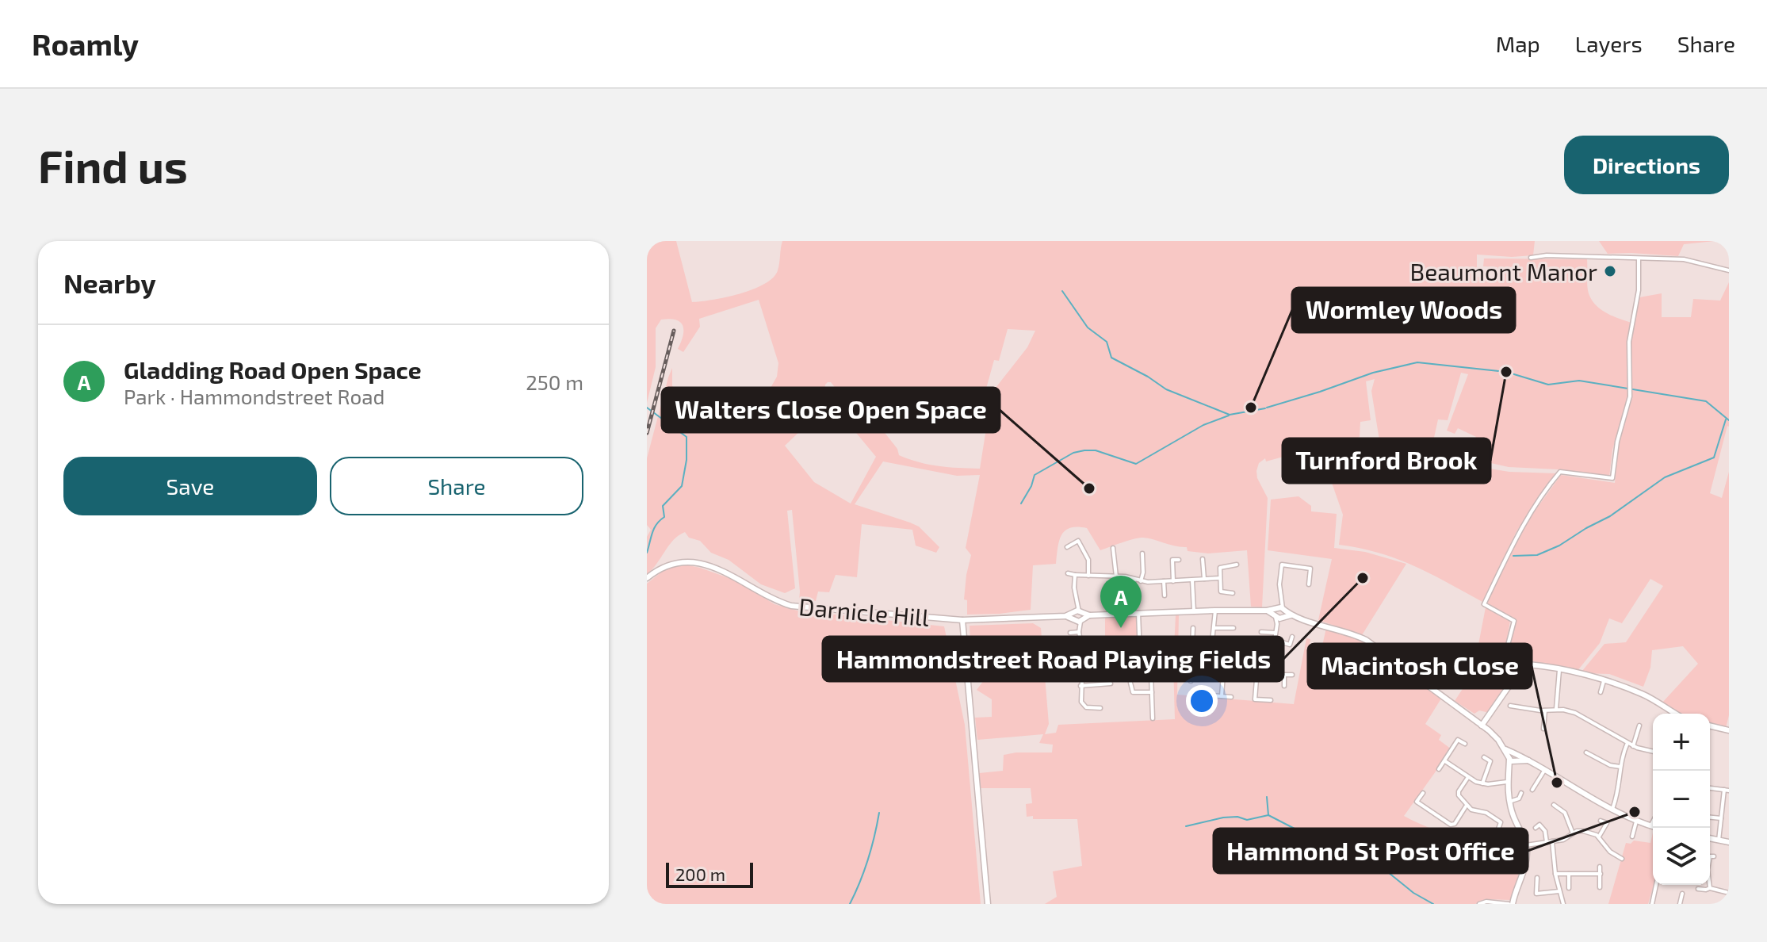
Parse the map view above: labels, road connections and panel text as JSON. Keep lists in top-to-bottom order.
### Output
{
  "streets": {
    "street": ["Darnicle Hill"]
  },
  "places": [
    "Beaumont Manor",
    "Turnford Brook",
    "Wormley Woods",
    "Walters Close Open Space",
    "Hammondstreet Road Playing Fields",
    "Macintosh Close",
    "Hammond St Post Office"
  ],
  "scale_bar": "200 m",
  "page": {
    "header": "Roamly",
    "nav": ["Map", "Layers", "Share"],
    "buttons": [
      "Directions",
      ["Save", "Share"]
    ],
    "title": "Find us",
    "heading": "Nearby",
    "list": [
      {
        "mark": "A",
        "name": "Gladding Road Open Space",
        "note": "Park · Hammondstreet Road",
        "value": "250 m"
      }
    ],
    "pins": "A",
    "map_buttons": ["+", "−"],
    "scale": "200 m"
  }
}
